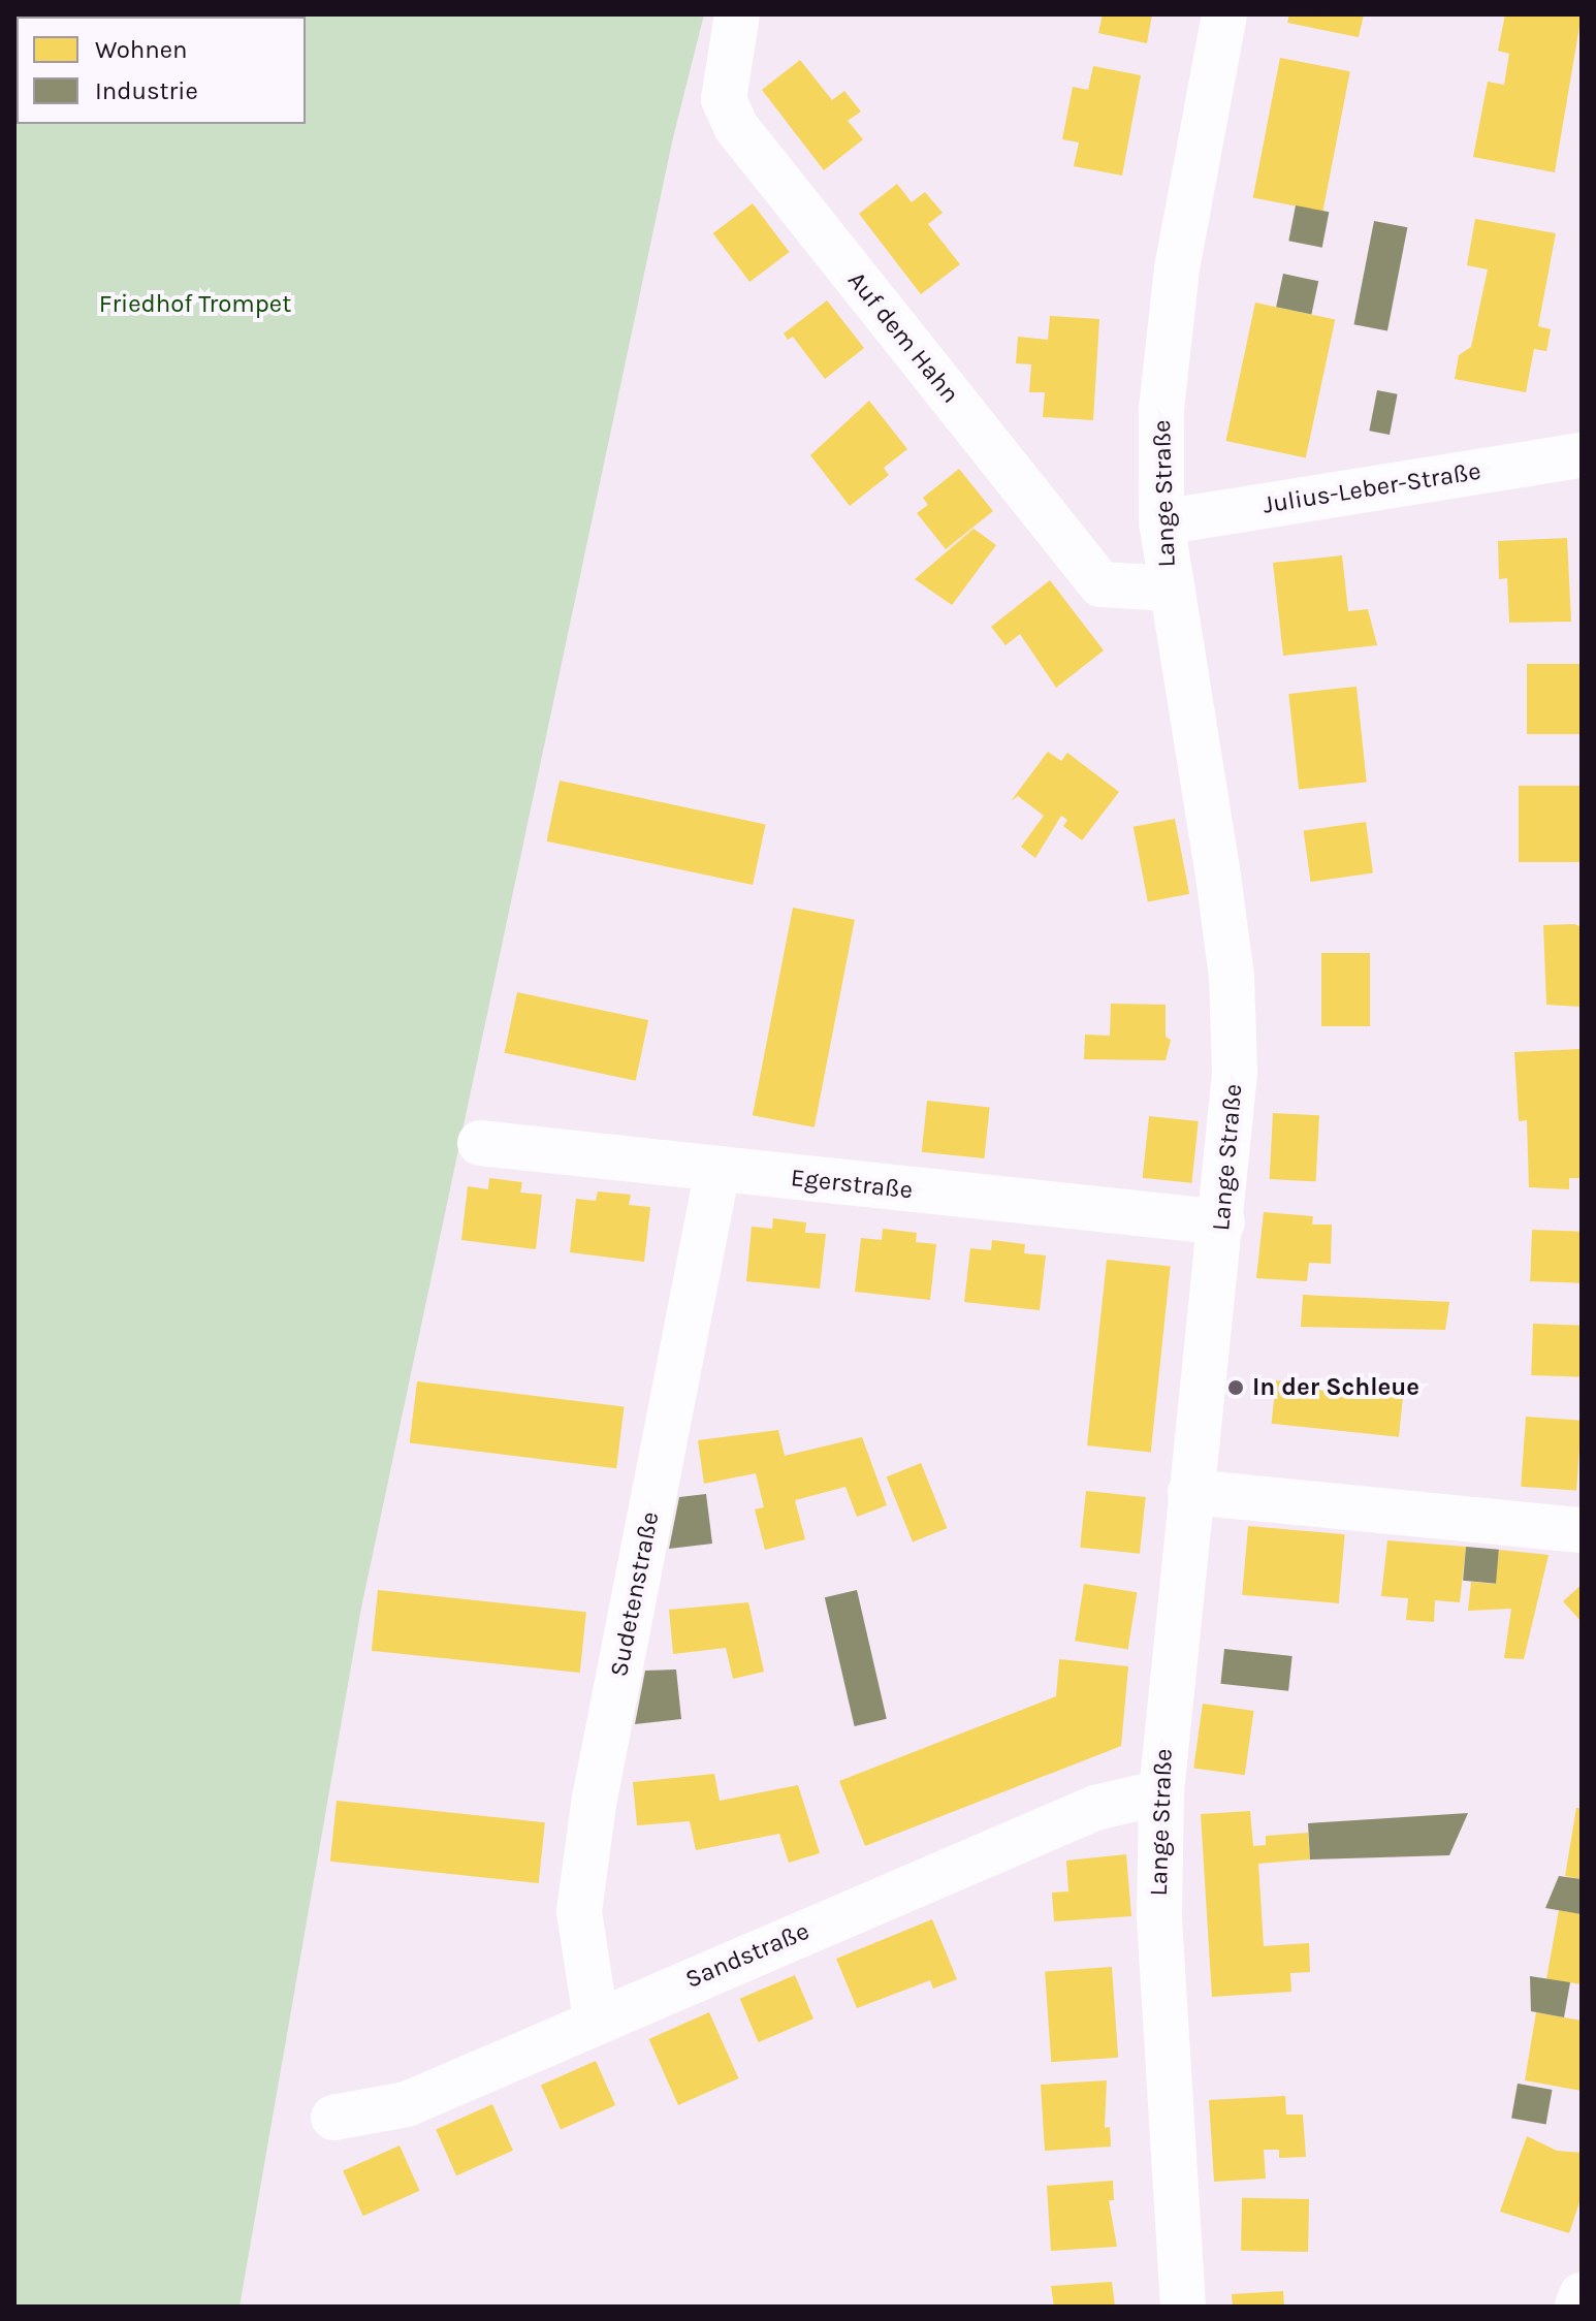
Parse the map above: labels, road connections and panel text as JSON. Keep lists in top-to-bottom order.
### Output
{
  "streets": {
    "street": [
      "Auf dem Hahn",
      "Julius-Leber-Straße",
      "Lange Straße",
      "Egerstraße",
      "Sudetenstraße",
      "Sandstraße"
    ]
  },
  "crossings": [
    ["Auf dem Hahn", "Lange Straße"],
    ["Julius-Leber-Straße", "Lange Straße"],
    ["Lange Straße", "Egerstraße"],
    ["Lange Straße", "Sandstraße"],
    ["Egerstraße", "Sudetenstraße"],
    ["Sudetenstraße", "Sandstraße"]
  ],
  "parks": ["Friedhof Trompet"],
  "places": ["In der Schleue"],
  "legend": ["Wohnen", "Industrie"]
}
